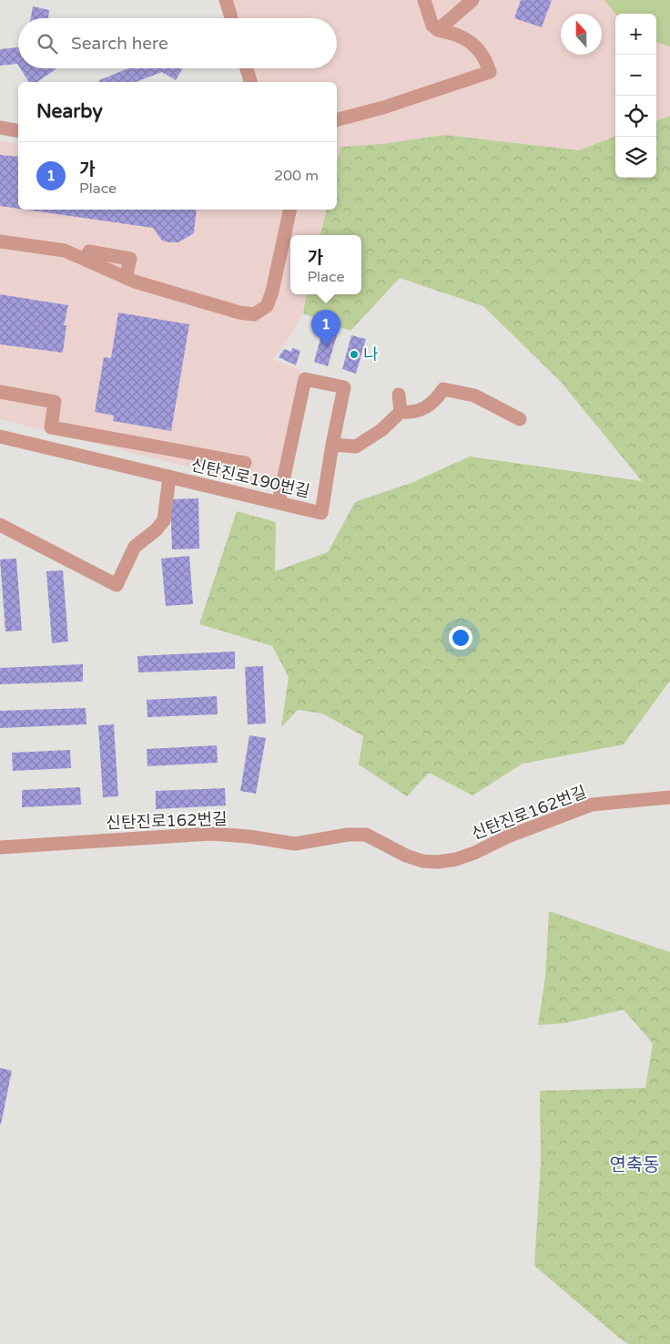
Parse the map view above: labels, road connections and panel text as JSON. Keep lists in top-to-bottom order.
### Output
{
  "streets": {
    "street": ["신탄진로190번길", "신탄진로162번길"]
  },
  "districts": ["연축동"],
  "places": ["나"],
  "north": "top",
  "page": {
    "map_buttons": ["+", "−"],
    "search": "Search here",
    "heading": "Nearby",
    "list": [
      {
        "mark": "1",
        "name": "가",
        "note": "Place",
        "value": "200 m"
      }
    ],
    "popup": ["가", "Place"],
    "pins": "1"
  }
}
